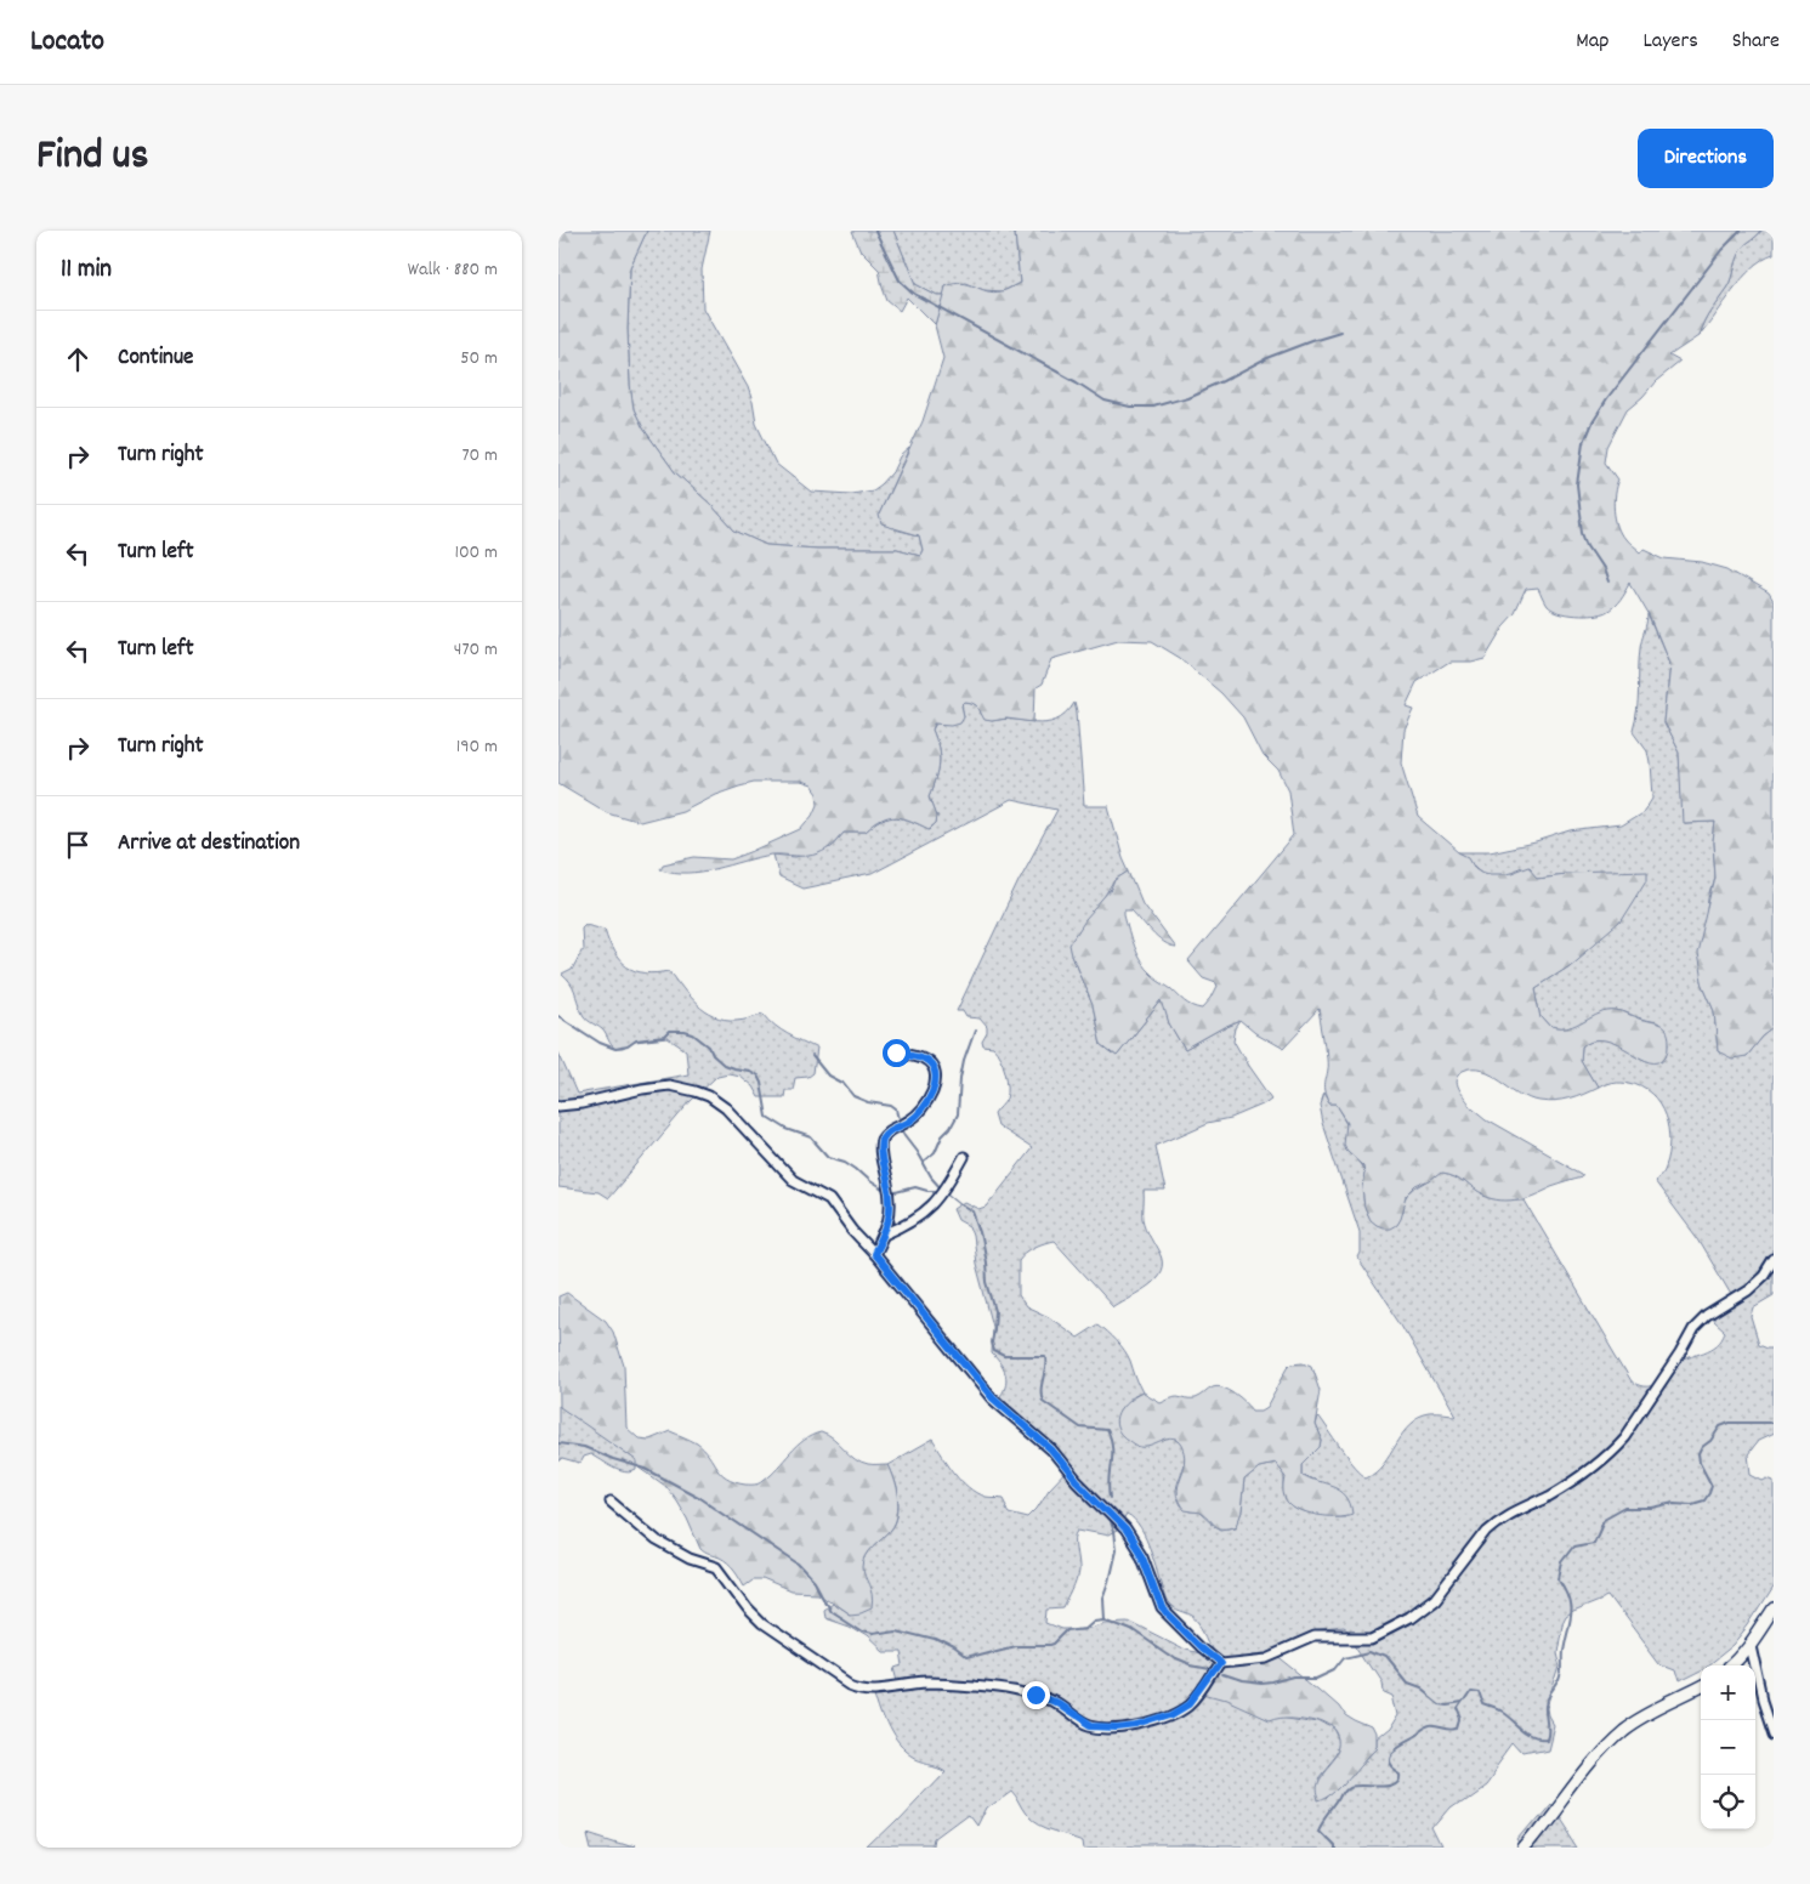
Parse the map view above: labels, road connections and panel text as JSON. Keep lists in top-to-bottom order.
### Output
{
  "page": {
    "header": "Locato",
    "nav": ["Map", "Layers", "Share"],
    "title": "Find us",
    "buttons": "Directions",
    "heading": ["11 min", "Walk · 880 m"],
    "list": [
      ["Continue", "50 m"],
      ["Turn right", "70 m"],
      ["Turn left", "100 m"],
      ["Turn left", "470 m"],
      ["Turn right", "190 m"],
      "Arrive at destination"
    ],
    "map_buttons": ["+", "−"]
  }
}
